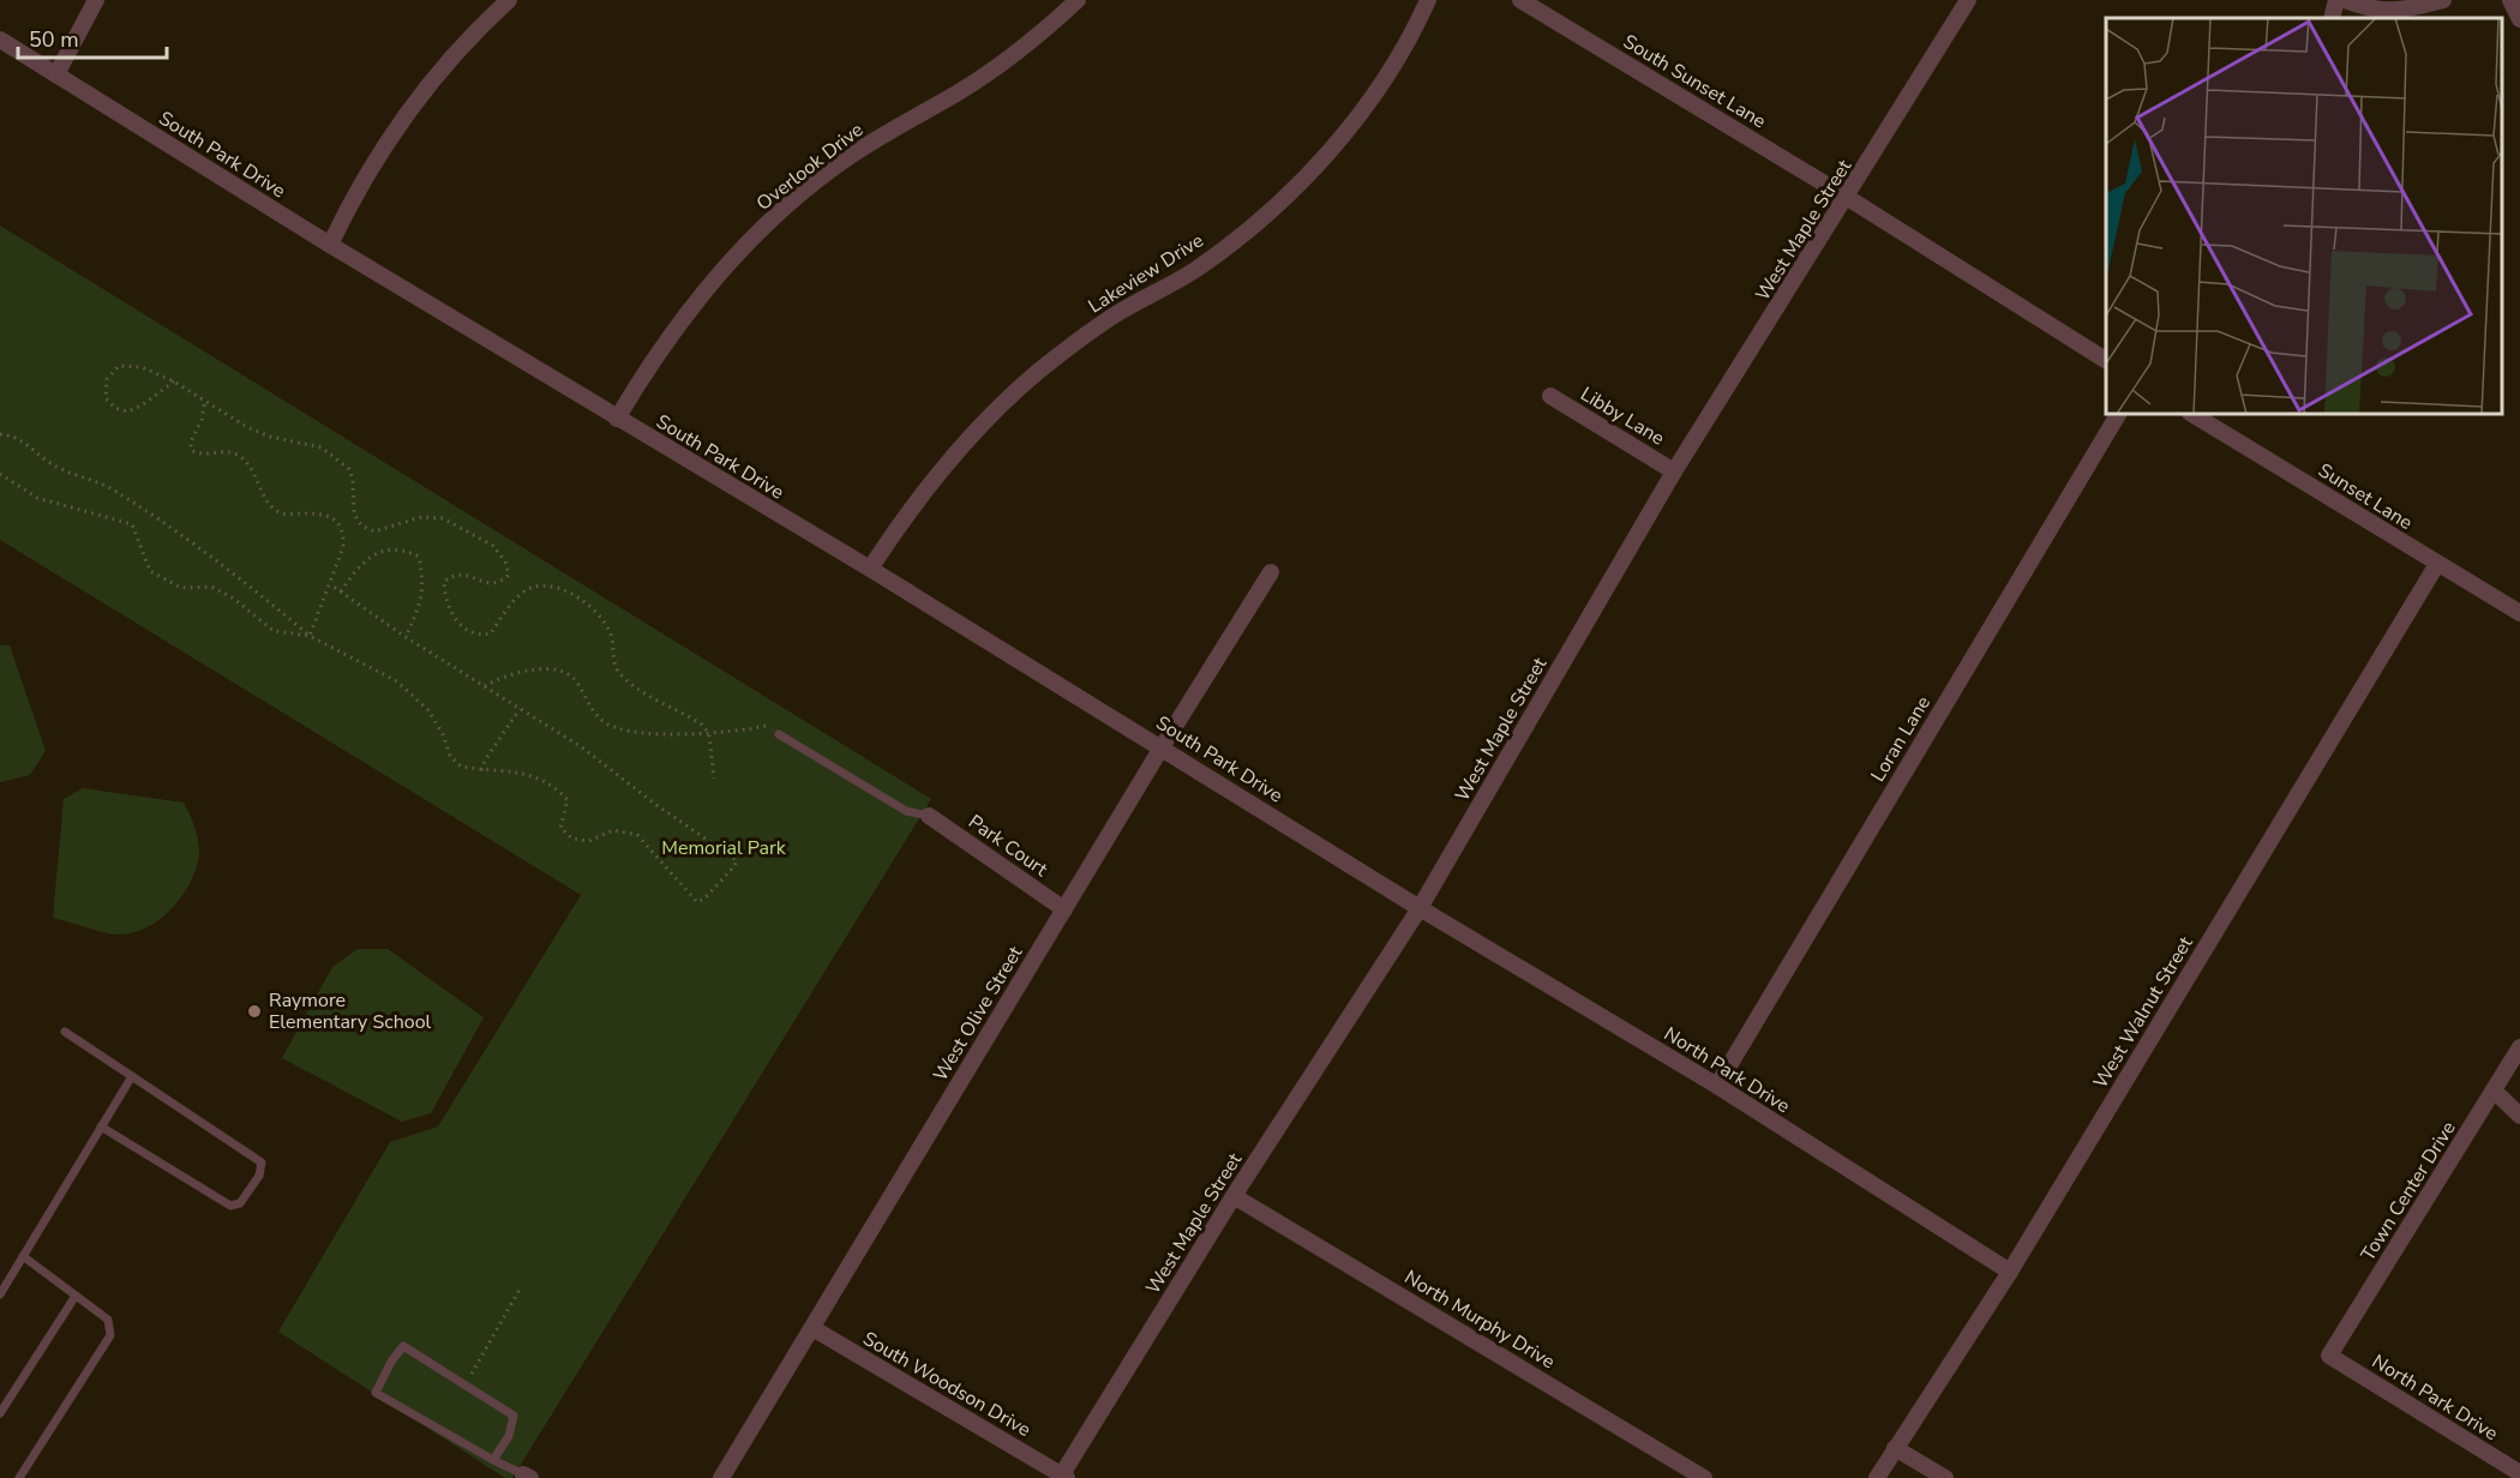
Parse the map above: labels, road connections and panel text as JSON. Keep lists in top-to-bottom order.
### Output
{
  "streets": {
    "street": [
      "South Sunset Lane",
      "South Park Drive",
      "Overlook Drive",
      "West Maple Street",
      "Lakeview Drive",
      "Libby Lane",
      "Sunset Lane",
      "Loran Lane",
      "Park Court",
      "West Walnut Street",
      "West Olive Street",
      "North Park Drive",
      "Town Center Drive",
      "North Murphy Drive",
      "South Woodson Drive"
    ]
  },
  "crossings": [
    ["South Sunset Lane", "West Maple Street"],
    ["South Park Drive", "Overlook Drive"],
    ["South Park Drive", "West Maple Street"],
    ["South Park Drive", "Lakeview Drive"],
    ["South Park Drive", "West Olive Street"],
    ["South Park Drive", "North Park Drive"],
    ["West Maple Street", "Libby Lane"],
    ["West Maple Street", "North Park Drive"],
    ["West Maple Street", "North Murphy Drive"],
    ["West Maple Street", "South Woodson Drive"],
    ["Sunset Lane", "West Walnut Street"],
    ["Loran Lane", "North Park Drive"],
    ["Park Court", "West Olive Street"],
    ["West Walnut Street", "North Park Drive"],
    ["West Olive Street", "South Woodson Drive"],
    ["North Park Drive", "Town Center Drive"]
  ],
  "parks": ["Memorial Park"],
  "places": ["Raymore Elementary School"],
  "scale_bar": "50 m"
}
